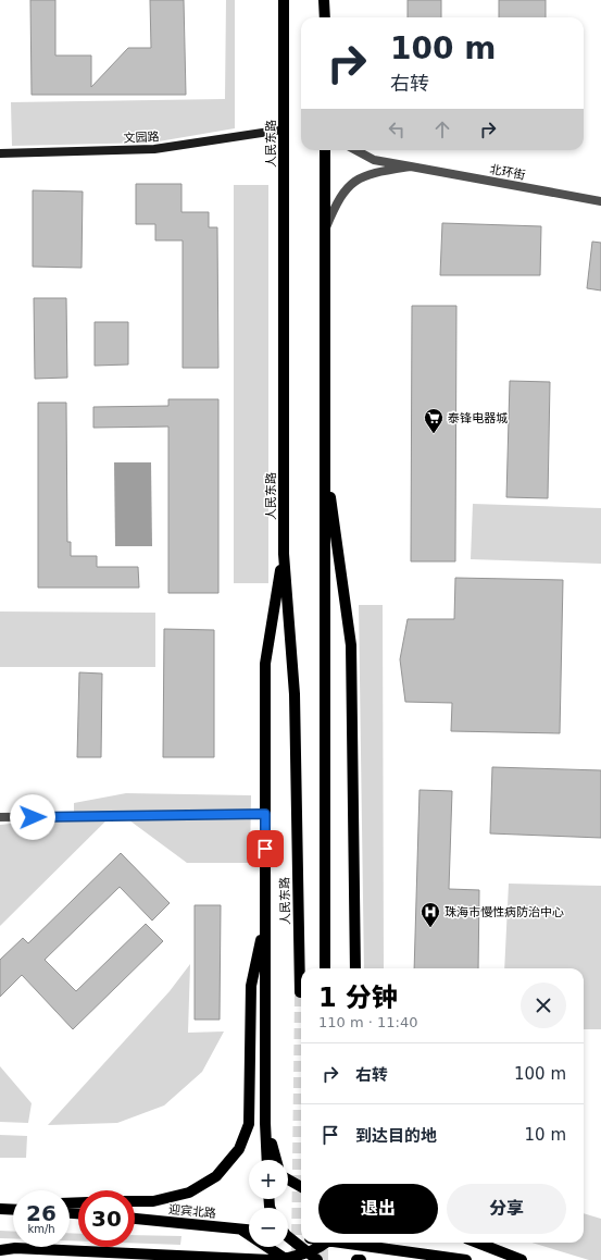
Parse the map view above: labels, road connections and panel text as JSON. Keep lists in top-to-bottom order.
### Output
{
  "streets": {
    "main road": ["人民东路", "迎宾北路"],
    "street": ["文园路", "北环街"]
  },
  "crossings": [
    ["文园路", "人民东路"]
  ],
  "places": {
    "supermarket": ["泰锋电器城"],
    "hospital": ["珠海市慢性病防治中心"]
  },
  "page": {
    "turn": ["100 m", "右转"],
    "heading": ["1 分钟", "110 m · 11:40"],
    "list": [
      {
        "name": "右转",
        "value": "100 m"
      },
      {
        "name": "到达目的地",
        "value": "10 m"
      }
    ],
    "map_buttons": ["+", "−"],
    "buttons": ["退出", "分享"],
    "speed": "26 km/h",
    "limit": "30"
  }
}
